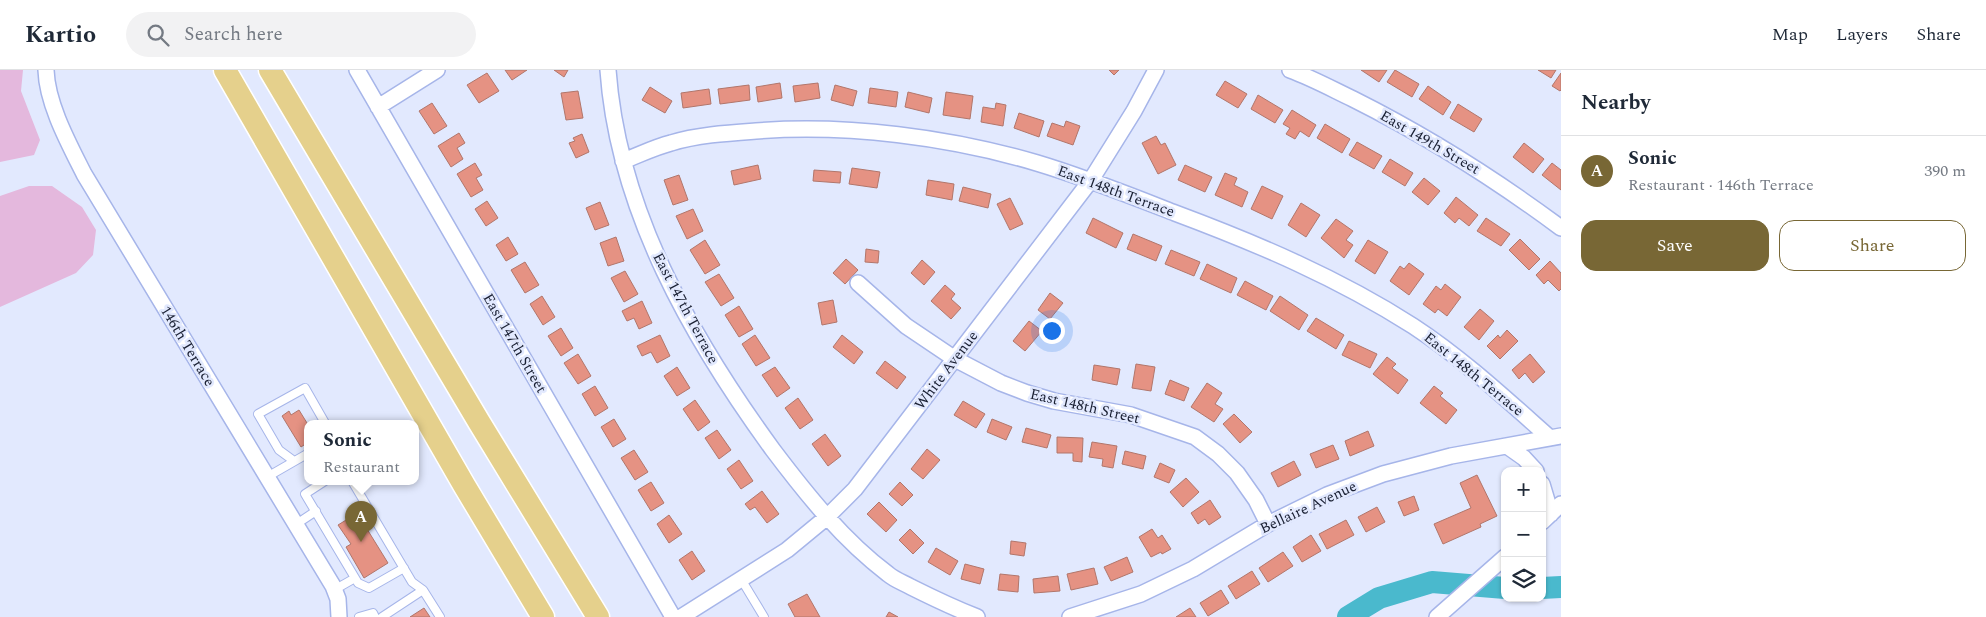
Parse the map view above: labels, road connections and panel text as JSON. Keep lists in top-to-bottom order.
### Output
{
  "streets": {
    "street": [
      "East 149th Street",
      "East 148th Terrace",
      "East 147th Terrace",
      "East 147th Street",
      "146th Terrace",
      "White Avenue",
      "East 148th Street",
      "Bellaire Avenue"
    ]
  },
  "crossings": [
    ["East 148th Terrace", "East 147th Terrace"],
    ["East 148th Terrace", "White Avenue"],
    ["East 148th Terrace", "Bellaire Avenue"],
    ["East 147th Terrace", "White Avenue"],
    ["White Avenue", "East 148th Street"],
    ["East 148th Street", "Bellaire Avenue"]
  ],
  "page": {
    "header": "Kartio",
    "search": "Search here",
    "nav": ["Map", "Layers", "Share"],
    "heading": "Nearby",
    "list": [
      {
        "mark": "A",
        "name": "Sonic",
        "note": "Restaurant · 146th Terrace",
        "value": "390 m"
      }
    ],
    "buttons": ["Save", "Share"],
    "popup": ["Sonic", "Restaurant"],
    "map_buttons": ["+", "−"],
    "pins": "A"
  }
}
